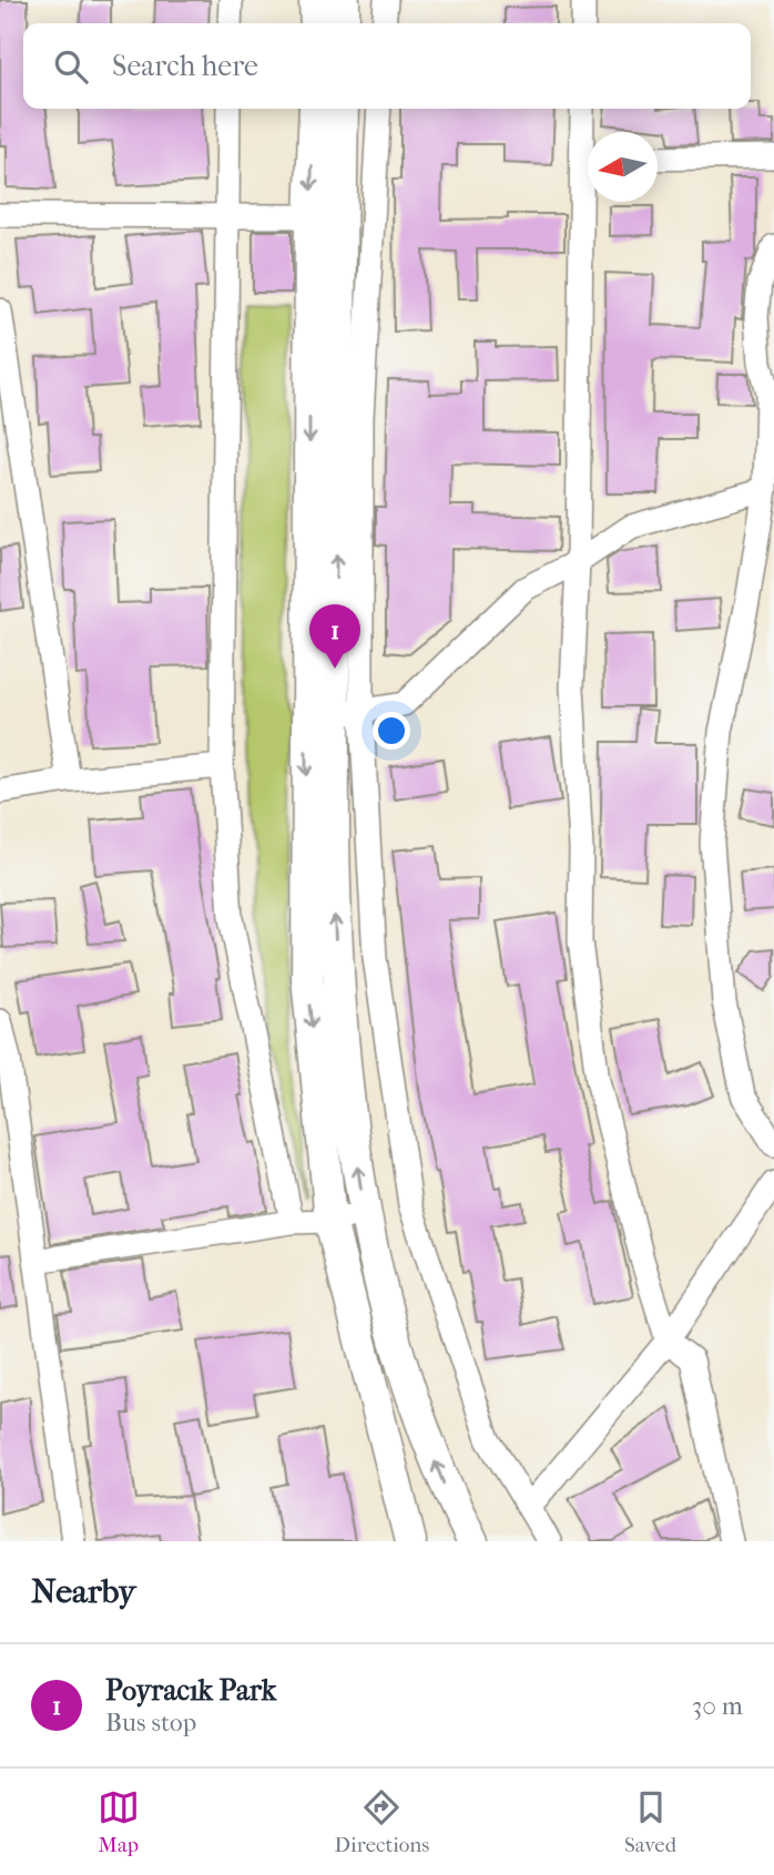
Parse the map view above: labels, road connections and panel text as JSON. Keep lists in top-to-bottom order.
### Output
{
  "north": "left",
  "page": {
    "search": "Search here",
    "pins": "1",
    "heading": "Nearby",
    "list": [
      {
        "mark": "1",
        "name": "Poyracık Park",
        "note": "Bus stop",
        "value": "30 m"
      }
    ],
    "nav": ["Map", "Directions", "Saved"]
  }
}
